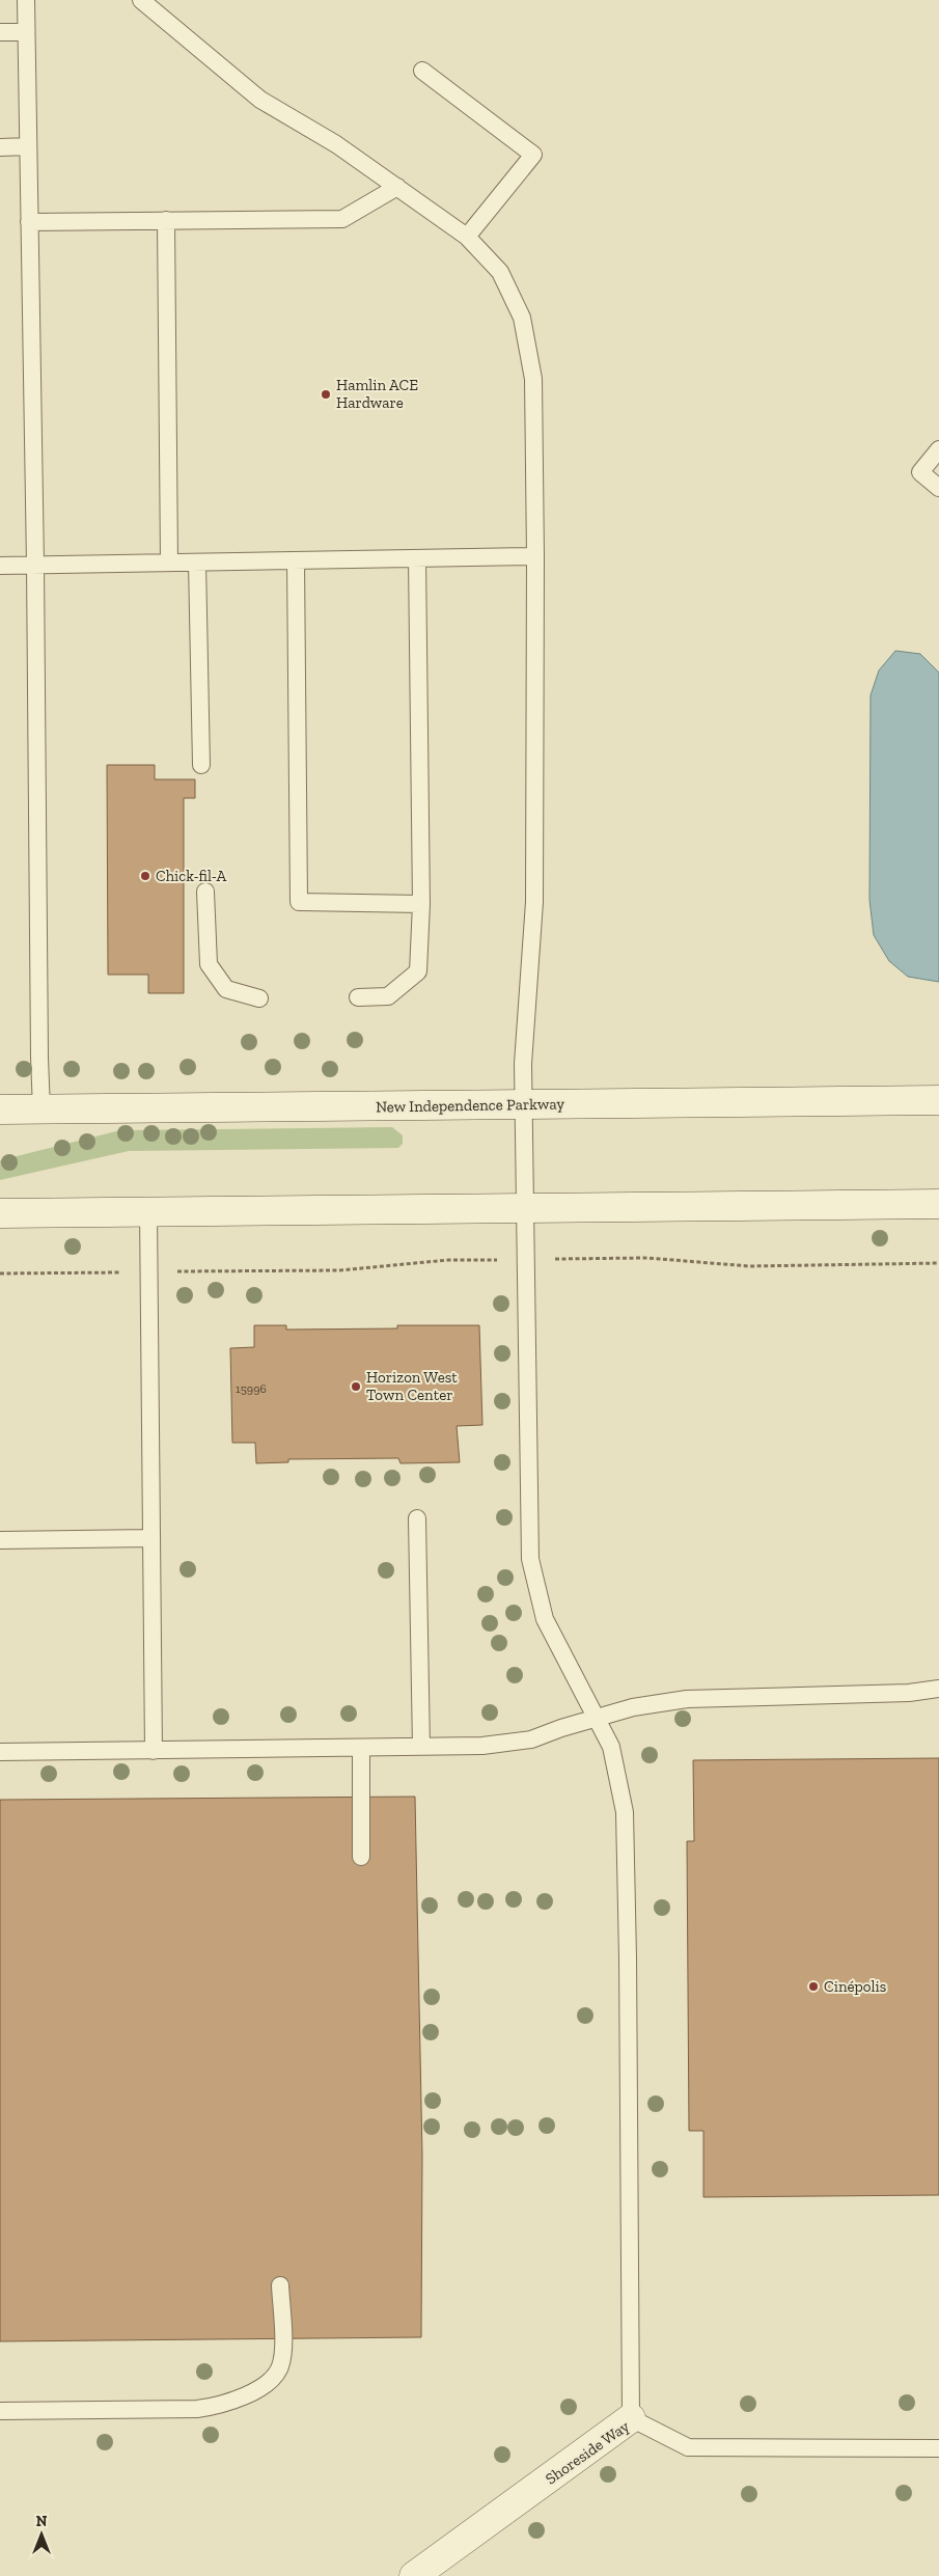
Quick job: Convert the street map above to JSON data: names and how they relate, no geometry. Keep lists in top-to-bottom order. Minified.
{"streets":{"street":["New Independence Parkway","Shoreside Way"]},"places":["Hamlin ACE Hardware","Chick-fil-A","Horizon West Town Center","Cinépolis"],"house_numbers":["15996"],"north":"top"}
